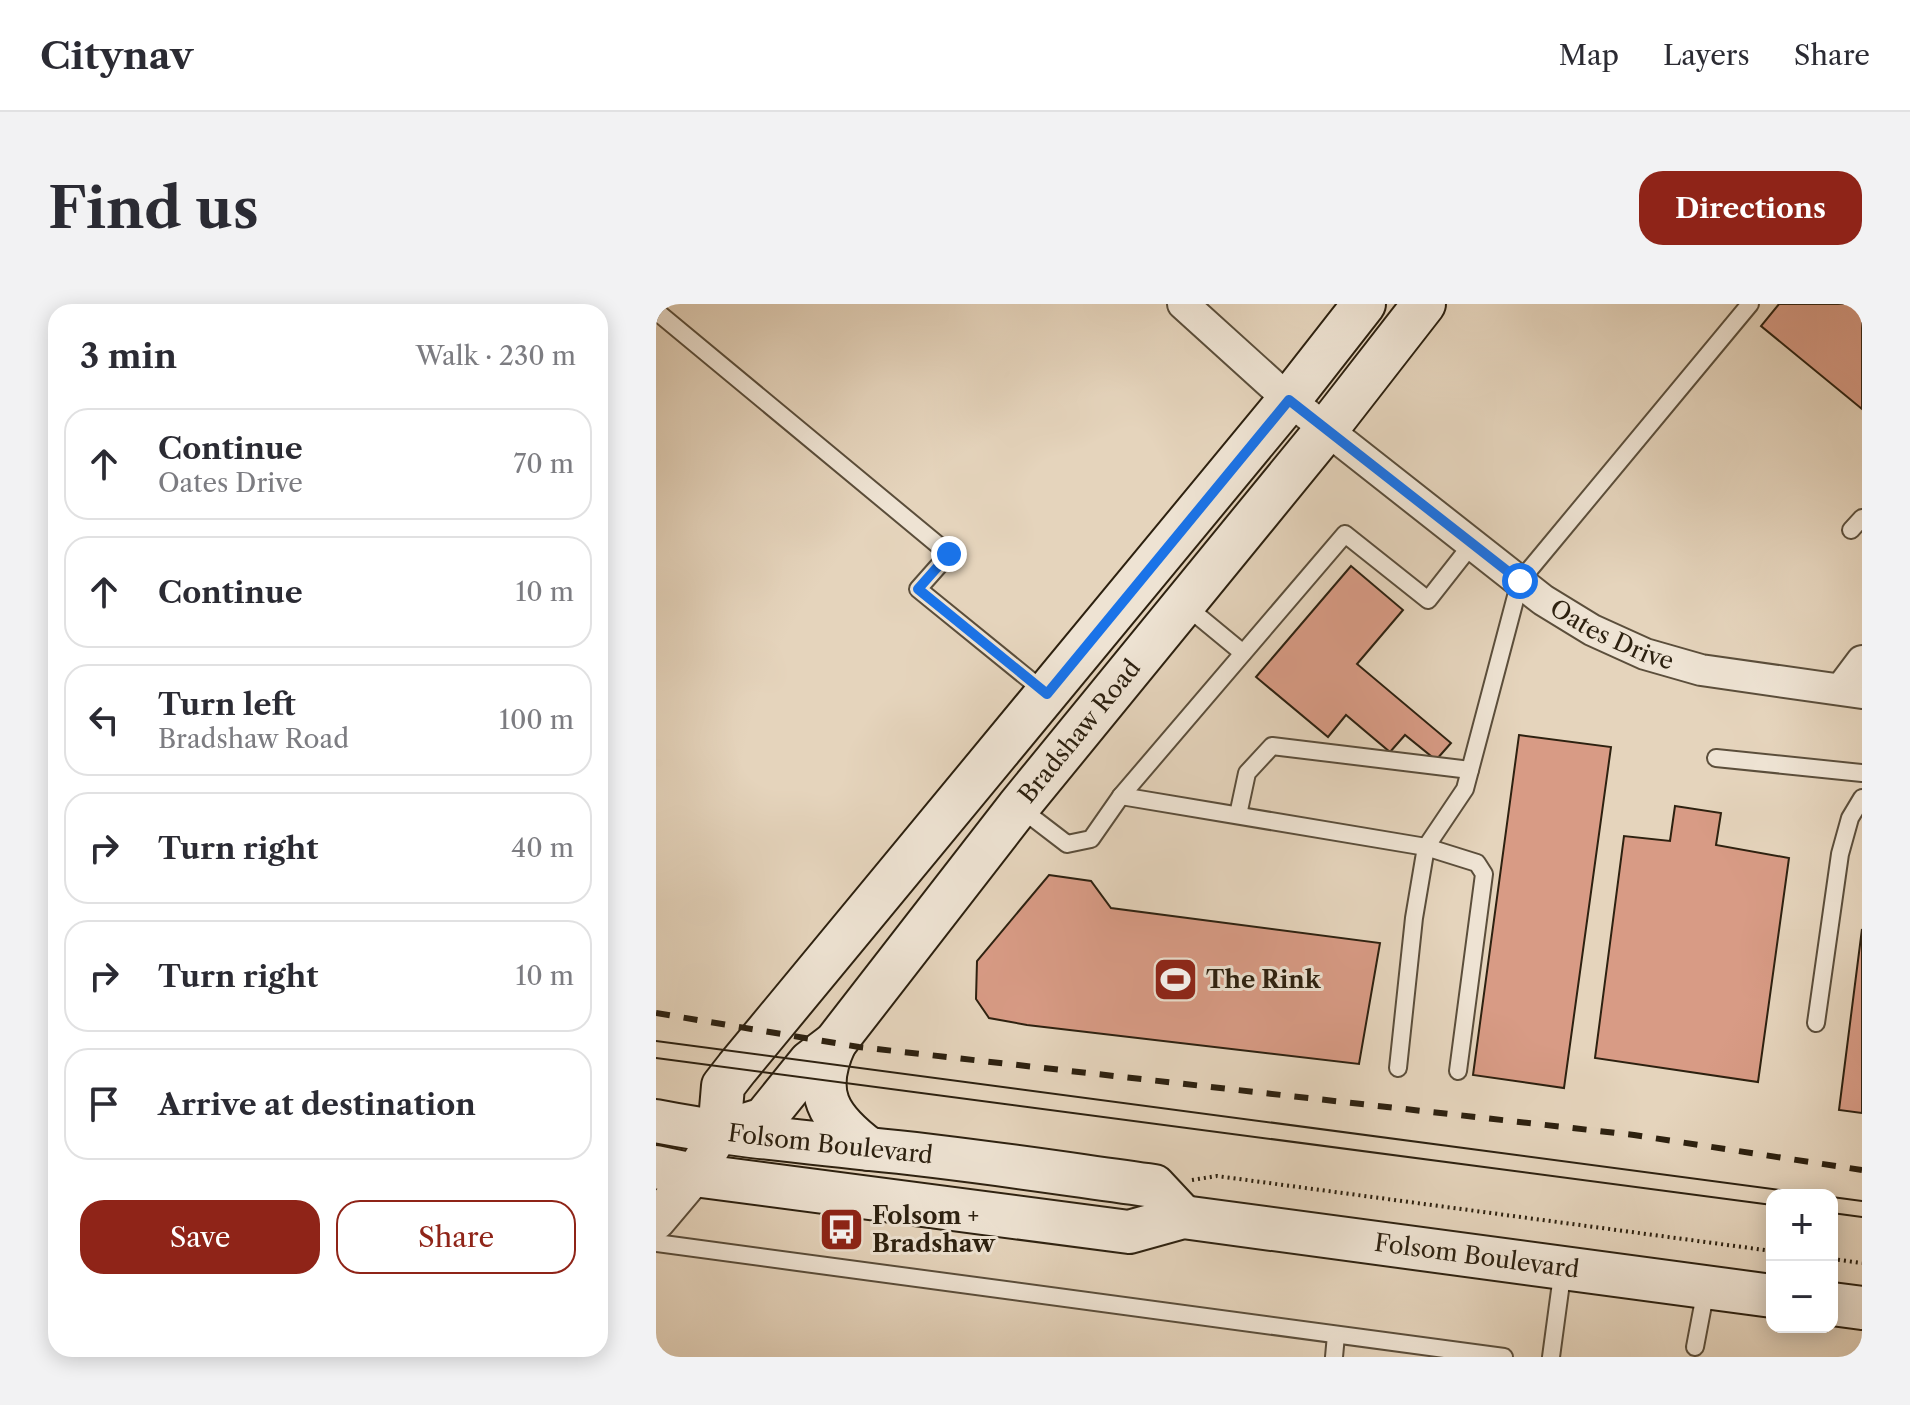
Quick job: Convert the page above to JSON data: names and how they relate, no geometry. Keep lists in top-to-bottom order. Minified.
{"streets":{"main road":["Bradshaw Road","Folsom Boulevard"],"street":["Oates Drive"]},"crossings":[["Oates Drive","Bradshaw Road"],["Bradshaw Road","Folsom Boulevard"]],"places":{"sports":["The Rink"],"bus stop":["Folsom + Bradshaw"]},"page":{"header":"Citynav","nav":["Map","Layers","Share"],"buttons":["Directions",["Save","Share"]],"title":"Find us","heading":["3 min","Walk · 230 m"],"list":[["Continue","Oates Drive","70 m"],["Continue","10 m"],["Turn left","Bradshaw Road","100 m"],["Turn right","40 m"],["Turn right","10 m"],"Arrive at destination"],"map_buttons":["+","−"]}}
